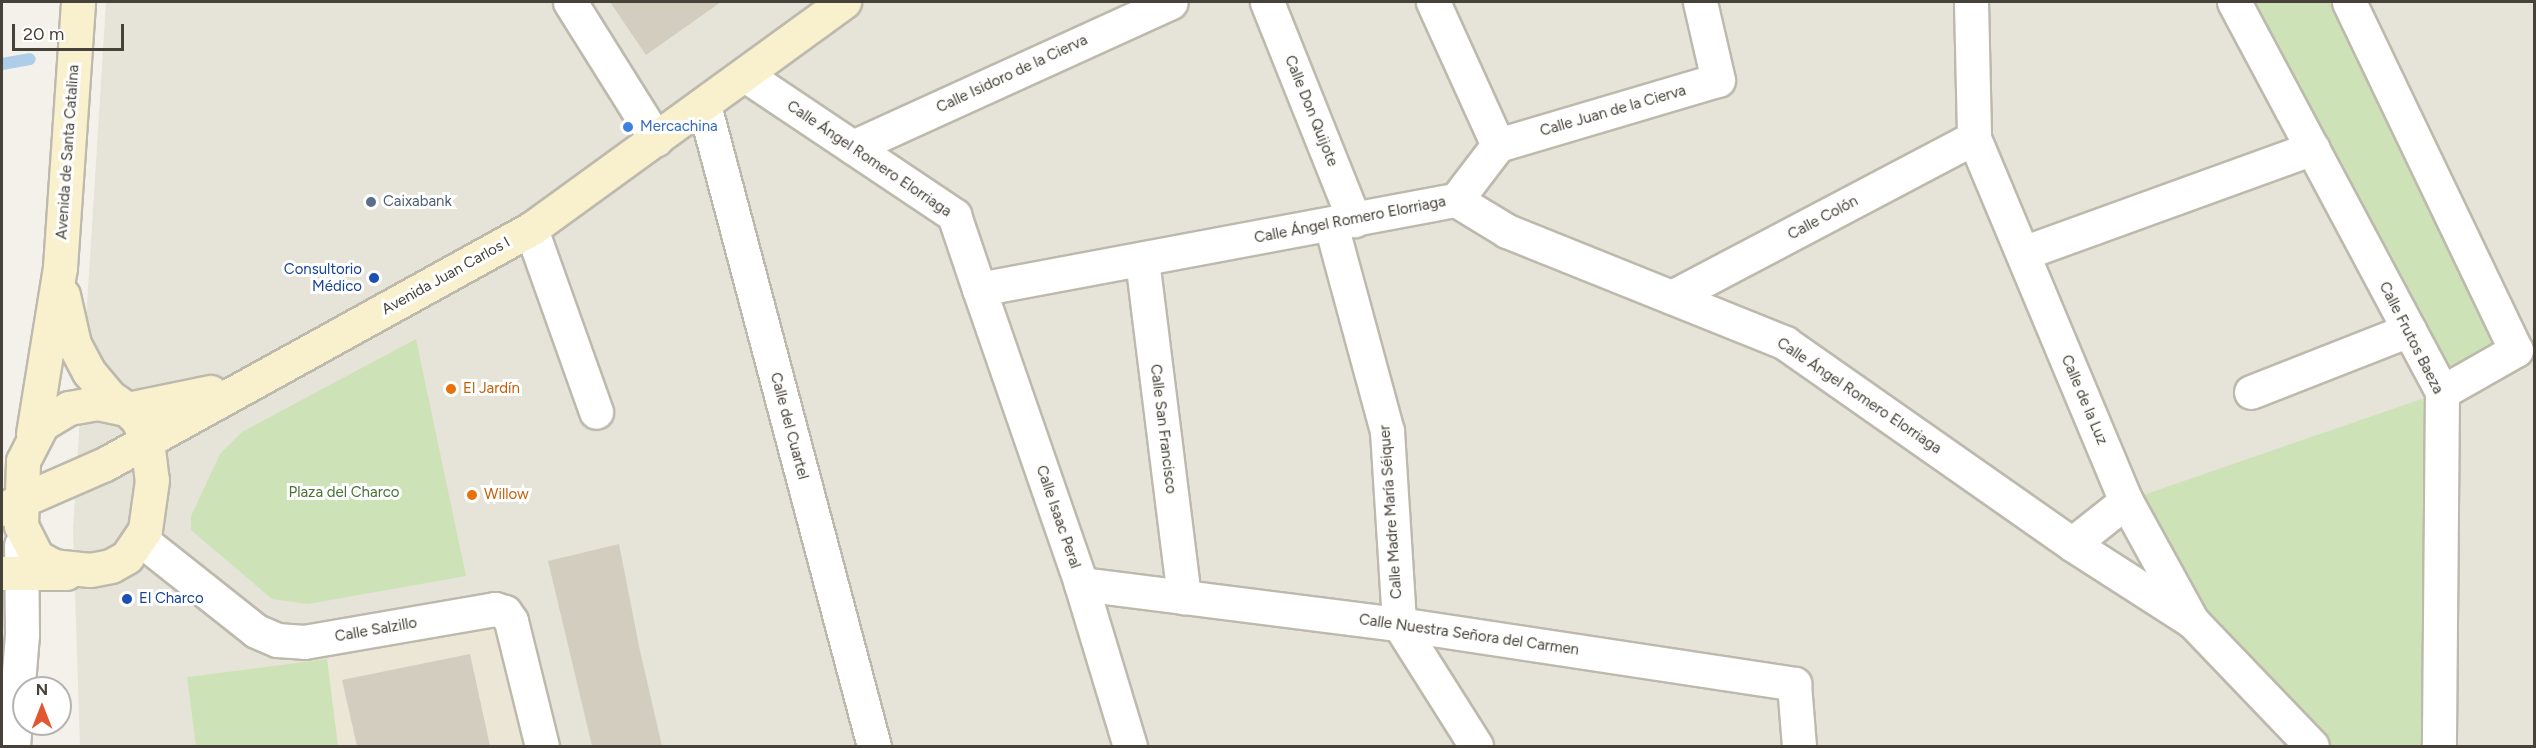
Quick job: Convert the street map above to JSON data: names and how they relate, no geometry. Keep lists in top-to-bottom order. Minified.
{"streets":{"main road":["Avenida de Santa Catalina","Avenida Juan Carlos I"],"street":["Calle Isidoro de la Cierva","Calle Don Quijote","Calle Juan de la Cierva","Calle Ángel Romero Elorriaga","Calle Colón","Calle Frutos Baeza","Calle de la Luz","Calle del Cuartel","Calle San Francisco","Calle Madre María Séiquer","Calle Isaac Peral","Calle Salzillo","Calle Nuestra Señora del Carmen"]},"crossings":[["Calle Isidoro de la Cierva","Calle Ángel Romero Elorriaga"],["Calle Don Quijote","Calle Ángel Romero Elorriaga"],["Calle Don Quijote","Calle Madre María Séiquer"],["Calle Ángel Romero Elorriaga","Calle Colón"],["Calle Ángel Romero Elorriaga","Avenida Juan Carlos I"],["Calle Ángel Romero Elorriaga","Calle de la Luz"],["Calle Ángel Romero Elorriaga","Calle San Francisco"],["Calle Ángel Romero Elorriaga","Calle Madre María Séiquer"],["Calle Ángel Romero Elorriaga","Calle Isaac Peral"],["Calle Colón","Calle de la Luz"],["Avenida Juan Carlos I","Calle del Cuartel"],["Calle San Francisco","Calle Nuestra Señora del Carmen"],["Calle Madre María Séiquer","Calle Nuestra Señora del Carmen"],["Calle Isaac Peral","Calle Nuestra Señora del Carmen"]],"parks":["Plaza del Charco"],"places":["Mercachina","Caixabank","Consultorio Médico","El Jardín","Willow","El Charco"],"scale_bar":"20 m","north":"top"}
